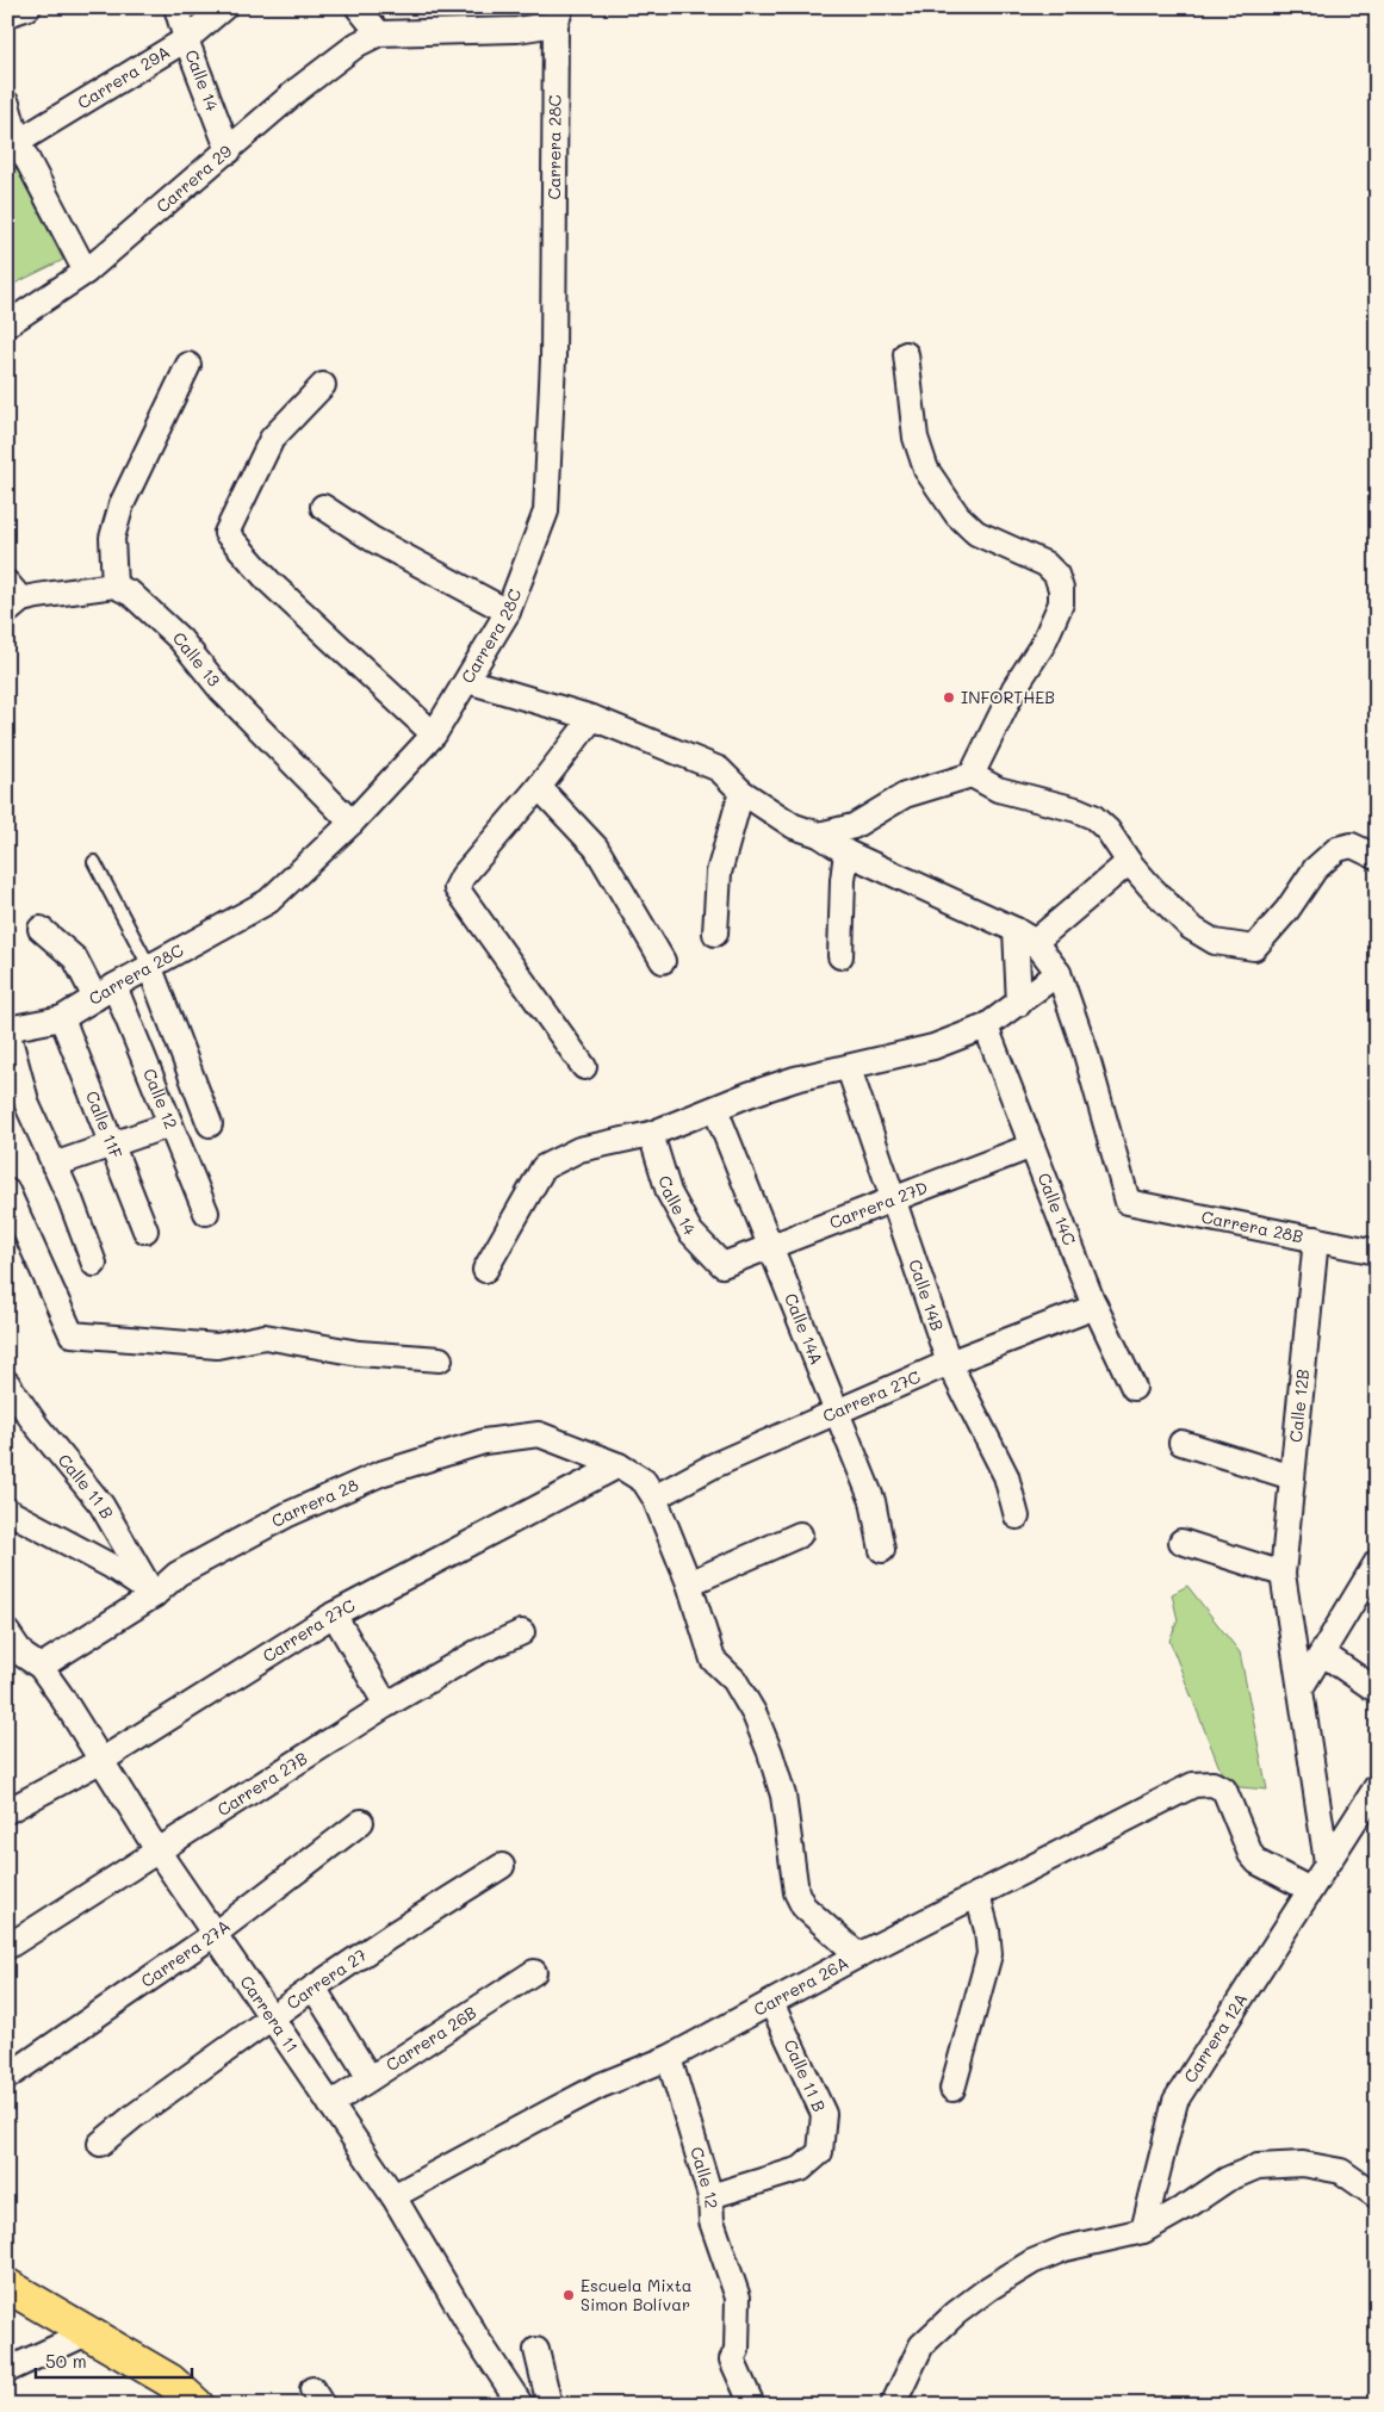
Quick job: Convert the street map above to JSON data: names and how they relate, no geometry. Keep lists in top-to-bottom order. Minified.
{"streets":{"street":["Carrera 29A","Calle 14","Carrera 28C","Carrera 29","Calle 13","Calle 12","Calle 11F","Carrera 27D","Calle 14C","Carrera 28B","Calle 14B","Calle 14A","Carrera 27C","Calle 12B","Calle 11 B","Carrera 28","Carrera 27B","Carrera 27A","Carrera 27","Carrera 26A","Carrera 11","Carrera 26B","Carrera 12A"]},"crossings":[["Carrera 29A","Calle 14"],["Calle 14","Carrera 29"],["Calle 14","Carrera 27D"],["Carrera 28C","Calle 13"],["Carrera 28C","Calle 12"],["Carrera 28C","Calle 11F"],["Calle 12","Calle 11 B"],["Calle 12","Carrera 26A"],["Carrera 27D","Calle 14C"],["Carrera 27D","Calle 14B"],["Carrera 27D","Calle 14A"],["Calle 14C","Carrera 27C"],["Carrera 28B","Calle 12B"],["Calle 14B","Carrera 27C"],["Calle 14A","Carrera 27C"],["Carrera 27C","Carrera 28"],["Carrera 27C","Carrera 11"],["Calle 12B","Carrera 12A"],["Calle 11 B","Carrera 28"],["Calle 11 B","Carrera 26A"],["Carrera 28","Carrera 26A"],["Carrera 28","Carrera 11"],["Carrera 27B","Carrera 11"],["Carrera 27A","Carrera 11"],["Carrera 27","Carrera 11"],["Carrera 26A","Carrera 11"],["Carrera 26A","Carrera 12A"],["Carrera 11","Carrera 26B"]],"places":["INFORTHEB","Escuela Mixta Simon Bolívar"],"scale_bar":"50 m"}
